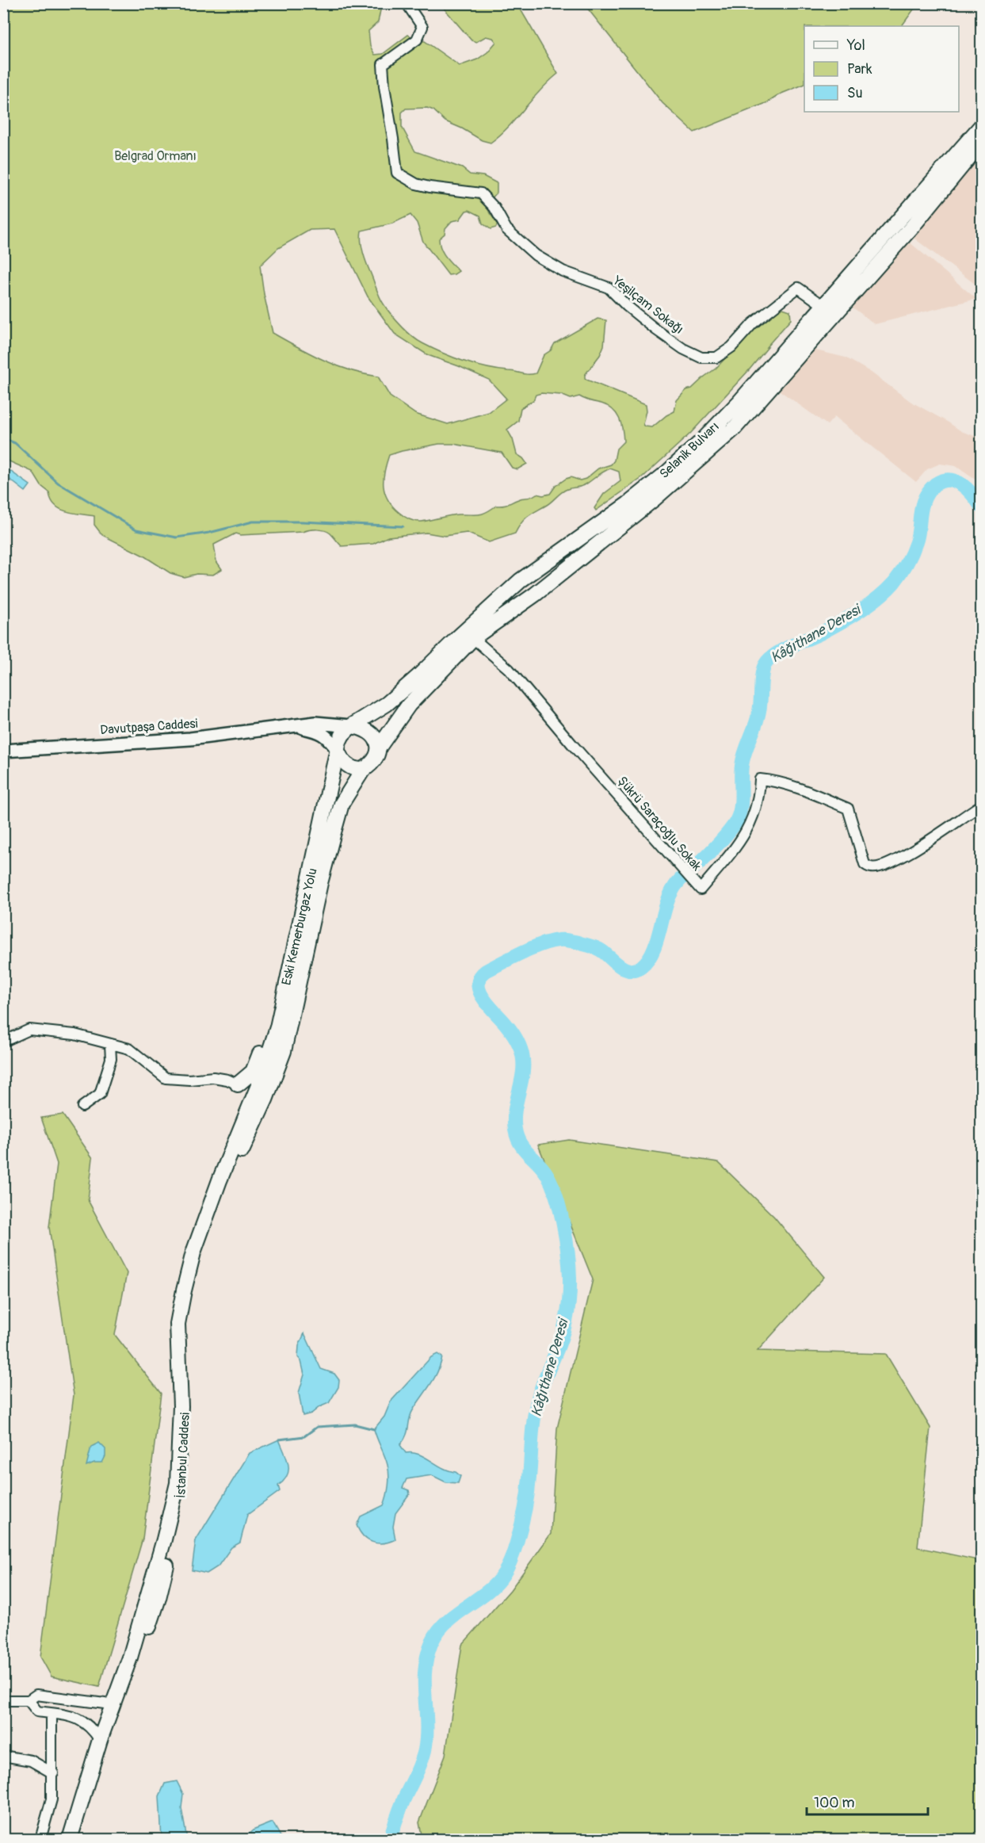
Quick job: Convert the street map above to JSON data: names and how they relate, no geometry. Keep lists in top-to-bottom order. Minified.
{"streets":{"main road":["Selanik Bulvarı","Eski Kemerburgaz Yolu","İstanbul Caddesi"],"street":["Yeşilçam Sokağı","Davutpaşa Caddesi","Şükrü Saraçoğlu Sokak"]},"crossings":[["Yeşilçam Sokağı","Selanik Bulvarı"],["Selanik Bulvarı","Davutpaşa Caddesi"],["Selanik Bulvarı","Şükrü Saraçoğlu Sokak"],["Selanik Bulvarı","Eski Kemerburgaz Yolu"],["Davutpaşa Caddesi","Eski Kemerburgaz Yolu"],["Eski Kemerburgaz Yolu","İstanbul Caddesi"]],"water":["Kâğıthane Deresi"],"parks":["Belgrad Ormanı"],"legend":["Yol","Park","Su"],"scale_bar":"100 m"}
